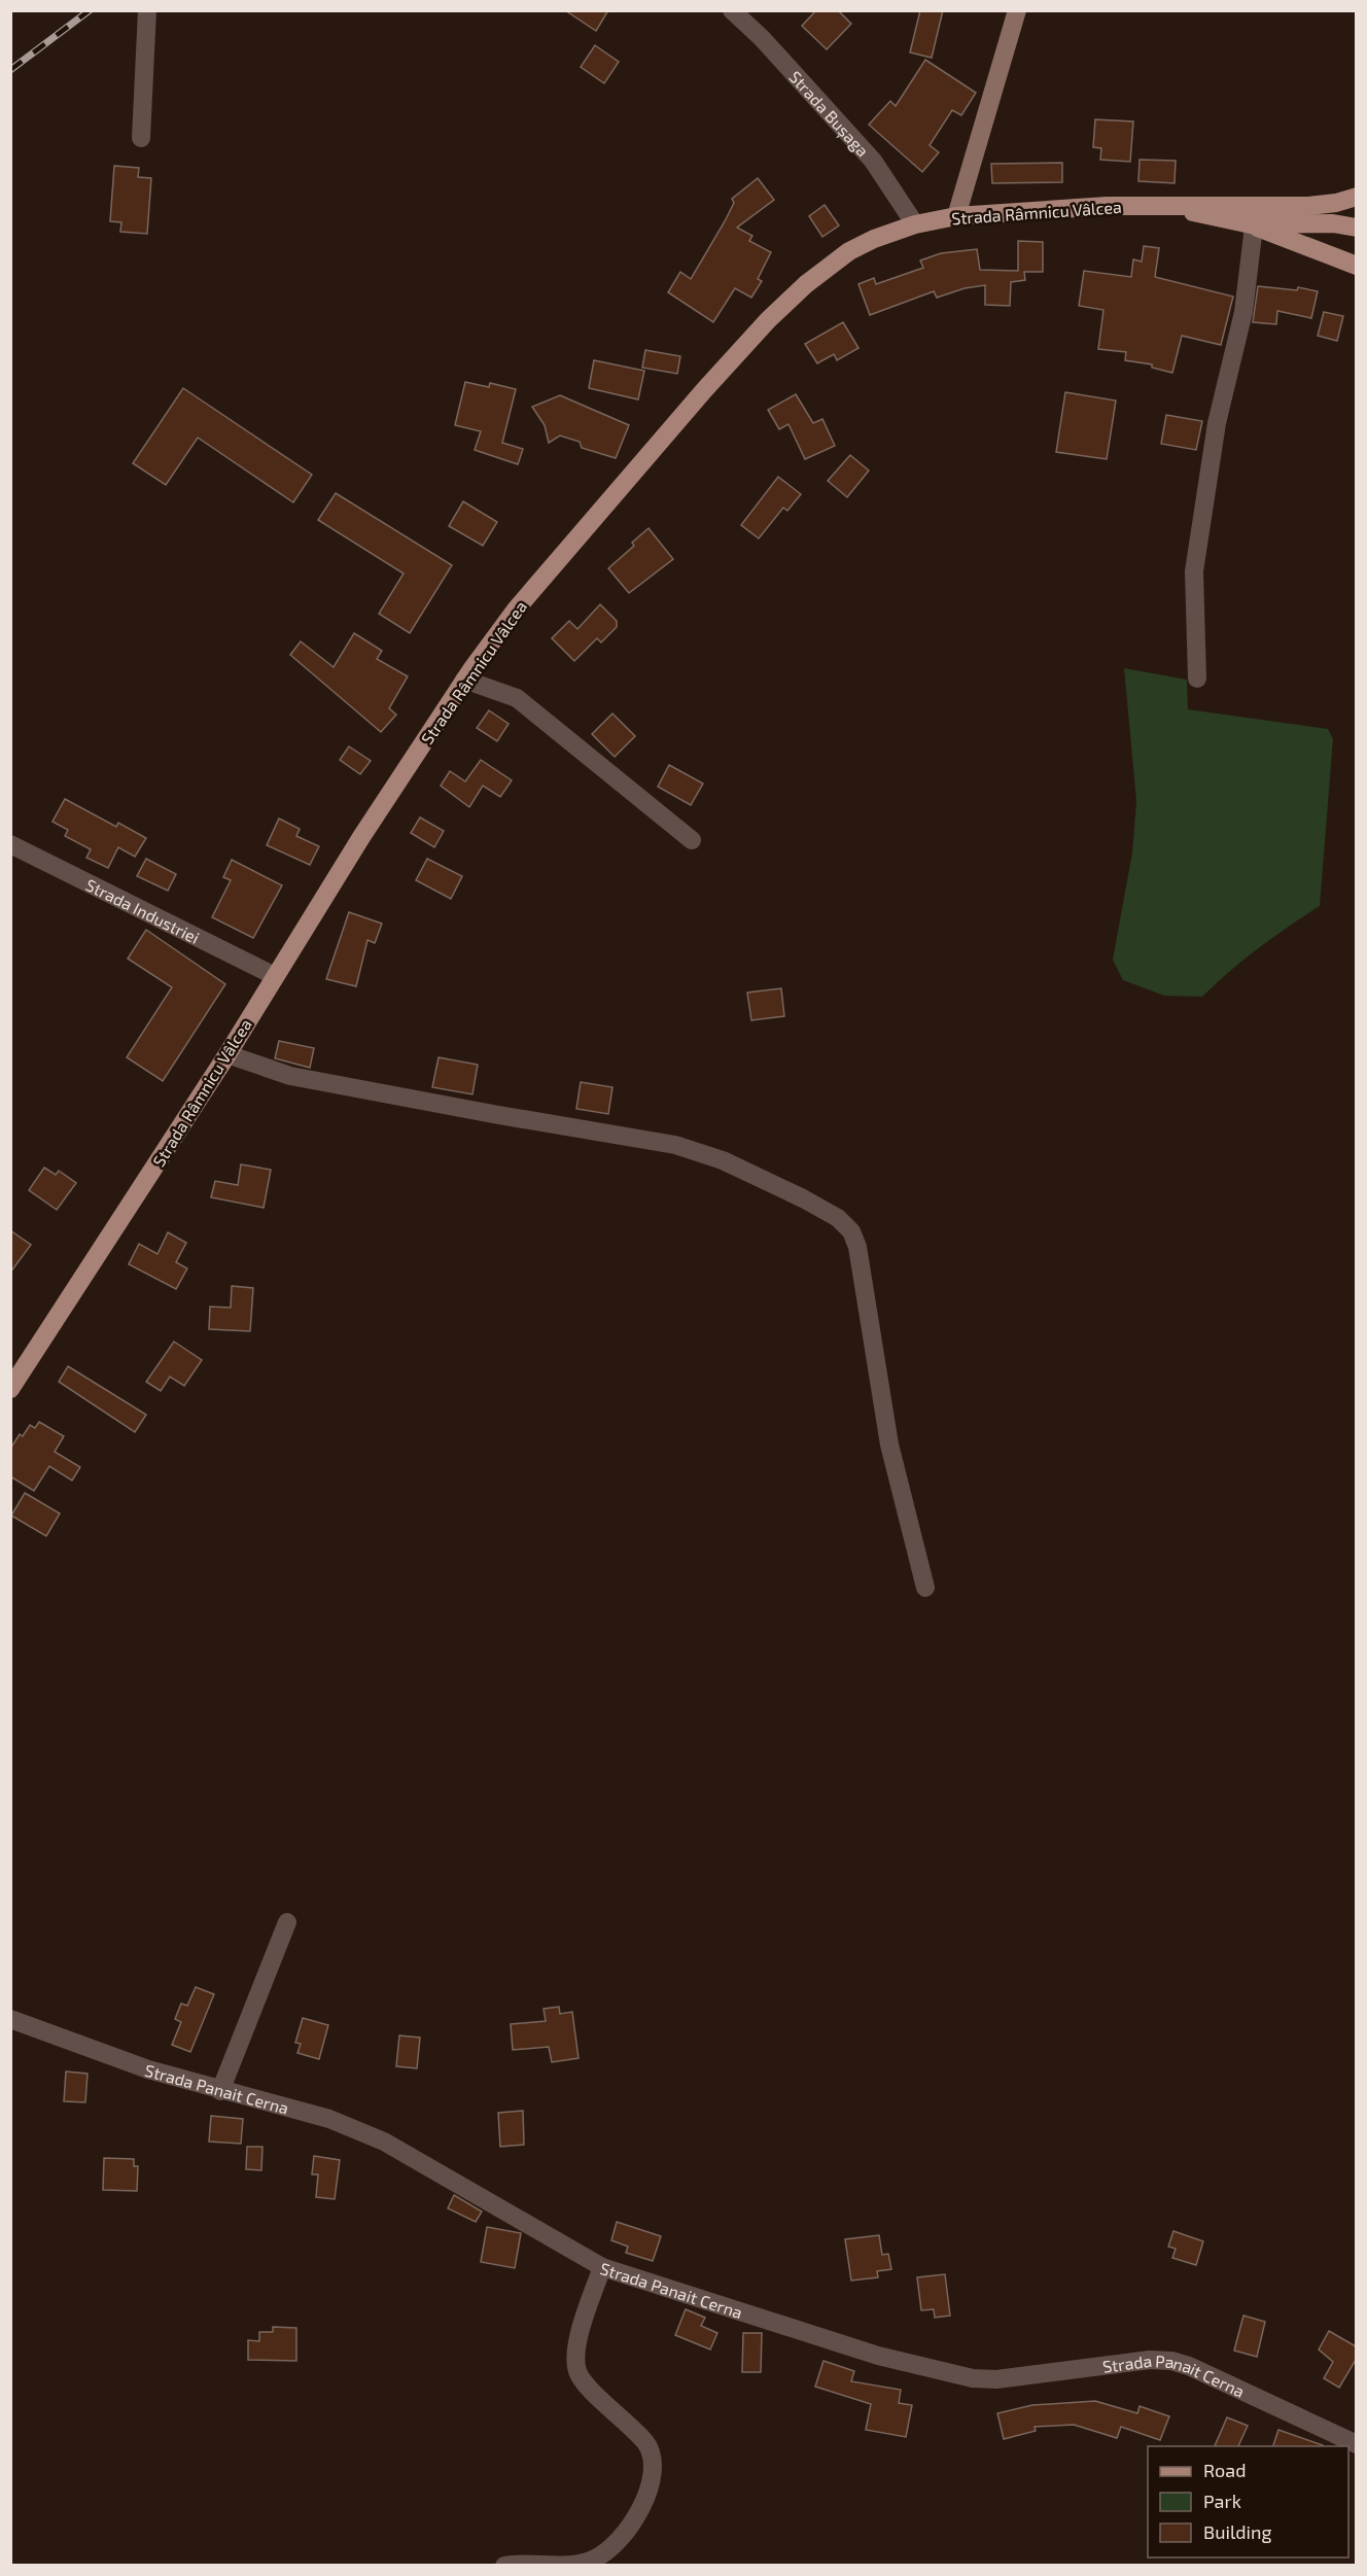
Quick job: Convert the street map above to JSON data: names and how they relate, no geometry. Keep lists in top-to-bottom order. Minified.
{"streets":{"main road":["Strada Râmnicu Vâlcea"],"street":["Strada Bușaga","Strada Industriei","Strada Panait Cerna"]},"crossings":[["Strada Bușaga","Strada Râmnicu Vâlcea"],["Strada Râmnicu Vâlcea","Strada Industriei"]],"legend":["Road","Park","Building"]}
